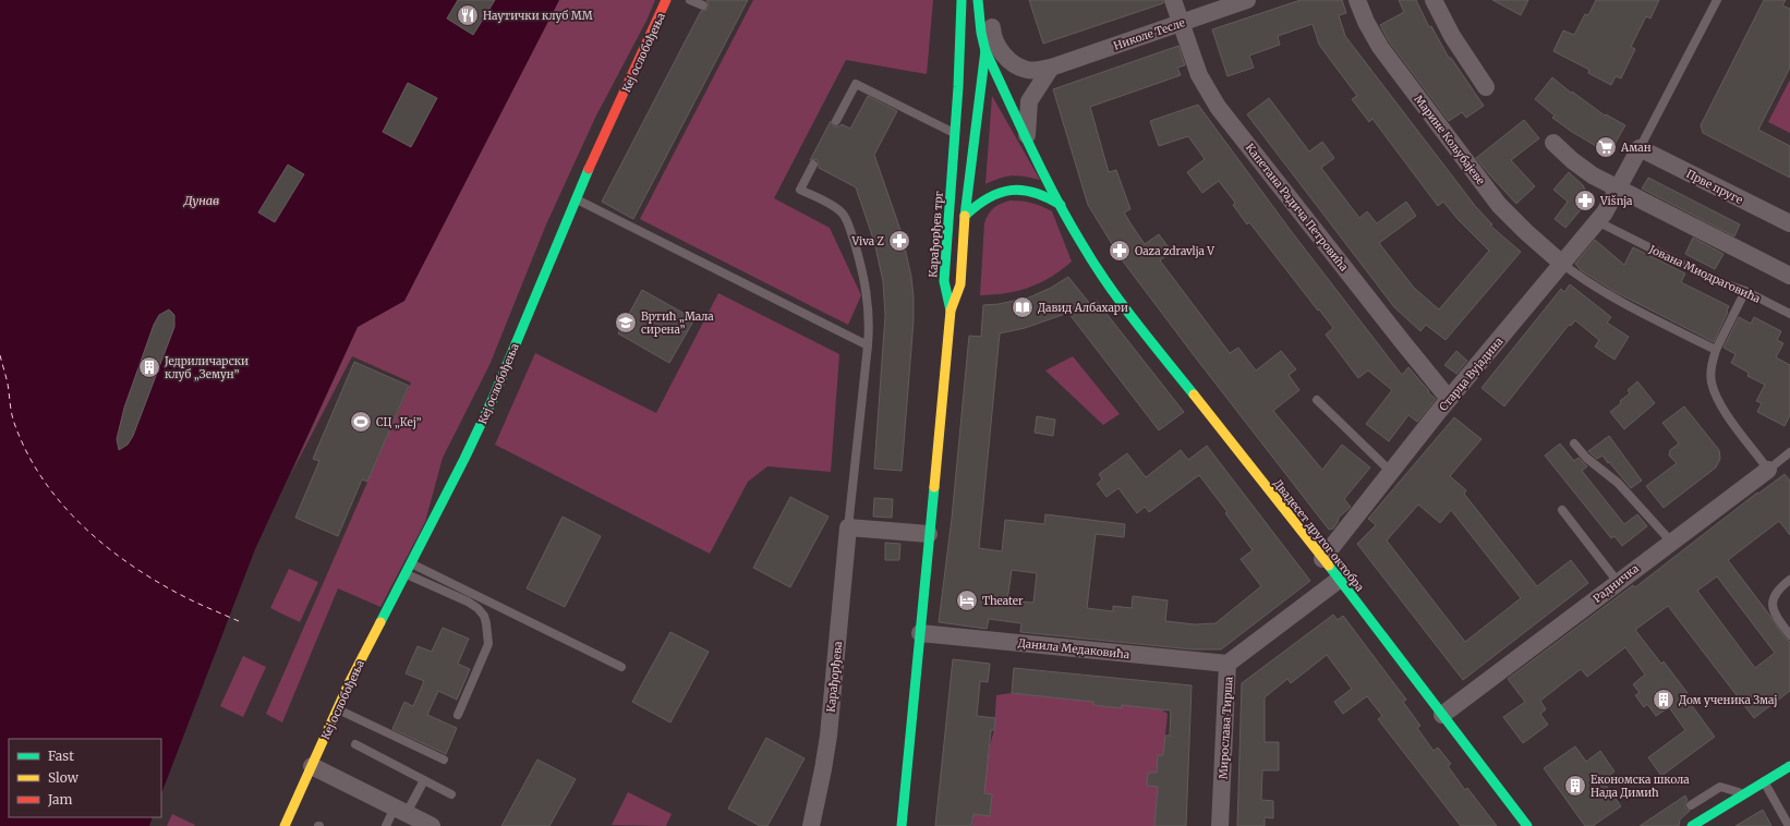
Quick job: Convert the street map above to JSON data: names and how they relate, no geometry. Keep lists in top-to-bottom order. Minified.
{"streets":{"main road":["Кеј ослобођења","Карађорђев трг","Двадесет другог октобра"],"street":["Николе Тесле","Марине Кољубајеве","Прве пруге","Капетана Радича Петровића","Старца Вујадина","Радничка","Данила Медаковића","Карађорђева","Мирослава Тирша"],"lane":["Јована Миодраговића"]},"crossings":[["Николе Тесле","Капетана Радича Петровића"],["Марине Кољубајеве","Старца Вујадина"],["Капетана Радича Петровића","Старца Вујадина"],["Јована Миодраговића","Старца Вујадина"],["Старца Вујадина","Двадесет другог октобра"],["Двадесет другог октобра","Радничка"],["Двадесет другог октобра","Мирослава Тирша"],["Данила Медаковића","Мирослава Тирша"]],"water":["Дунав"],"places":{"restaurant":["Наутички клуб ММ"],"supermarket":["Аман"],"pharmacy":["Višnja","Viva Z","Oaza zdravlja V"],"library":["Давид Албахари"],"school or university":["Вртић „Мала сирена”"],"building":["Једриличарски клуб „Земун”","Дом ученика Змај","Економска школа Нада Димић"],"sports":["СЦ „Кеј”"],"hotel":["Theater"]},"legend":["Fast","Slow","Jam"]}
